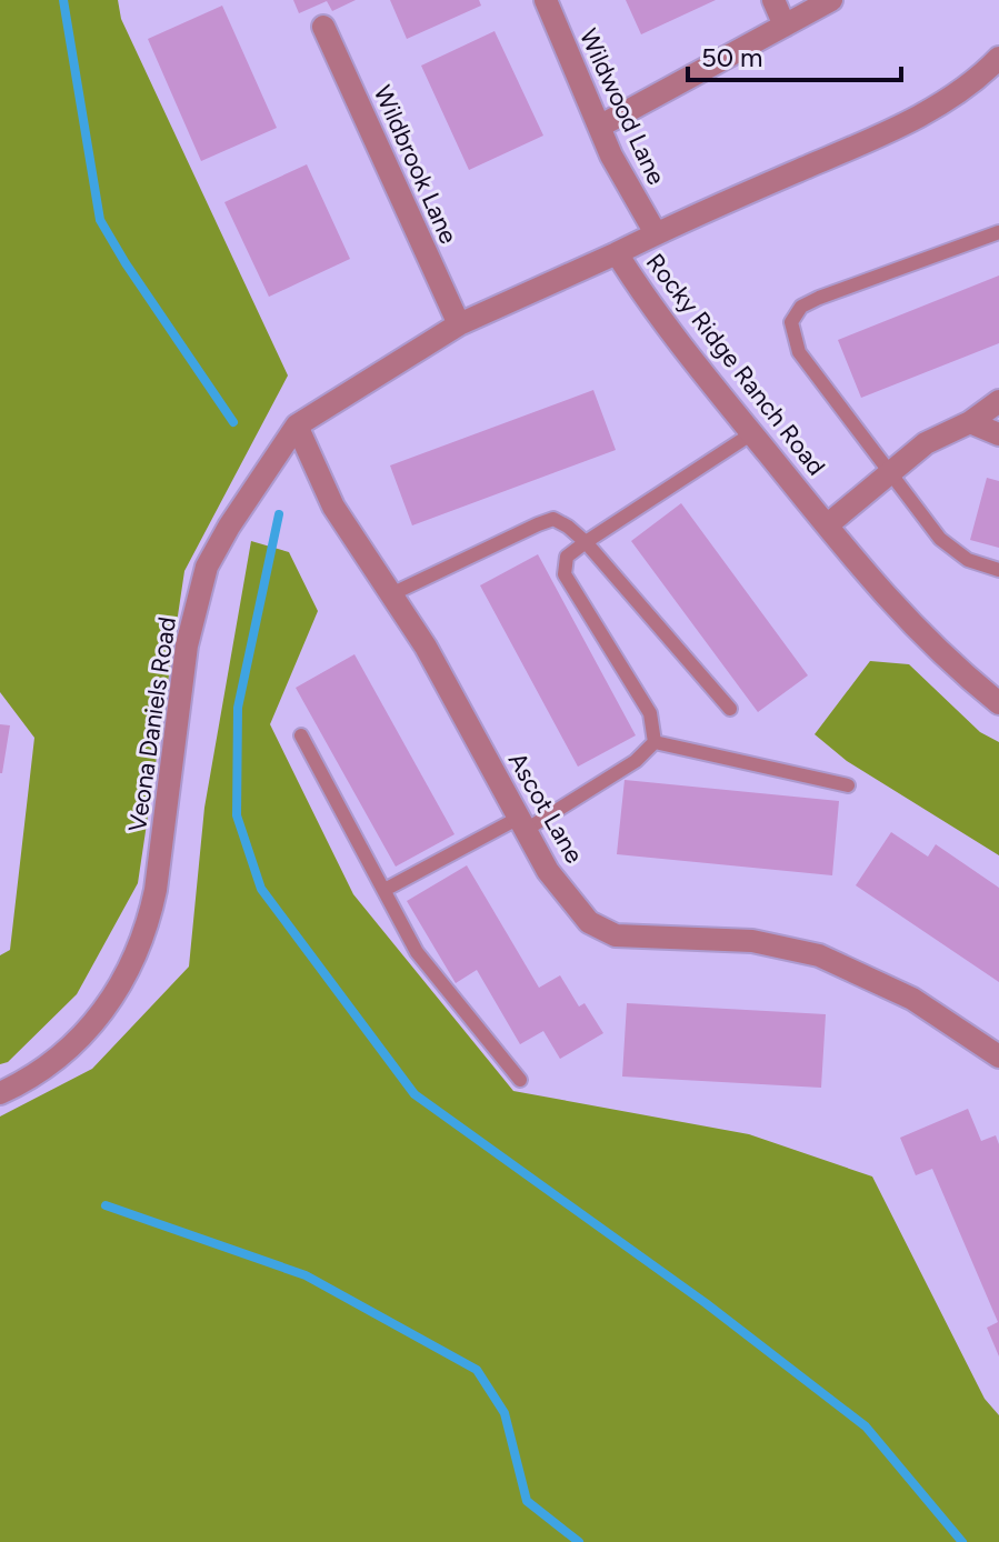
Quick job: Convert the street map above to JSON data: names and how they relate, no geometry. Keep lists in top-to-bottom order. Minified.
{"streets":{"street":["Wildwood Lane","Wildbrook Lane","Rocky Ridge Ranch Road","Veona Daniels Road","Ascot Lane"]},"crossings":[["Wildwood Lane","Rocky Ridge Ranch Road"],["Wildbrook Lane","Veona Daniels Road"],["Rocky Ridge Ranch Road","Veona Daniels Road"],["Veona Daniels Road","Ascot Lane"]],"scale_bar":"50 m"}
